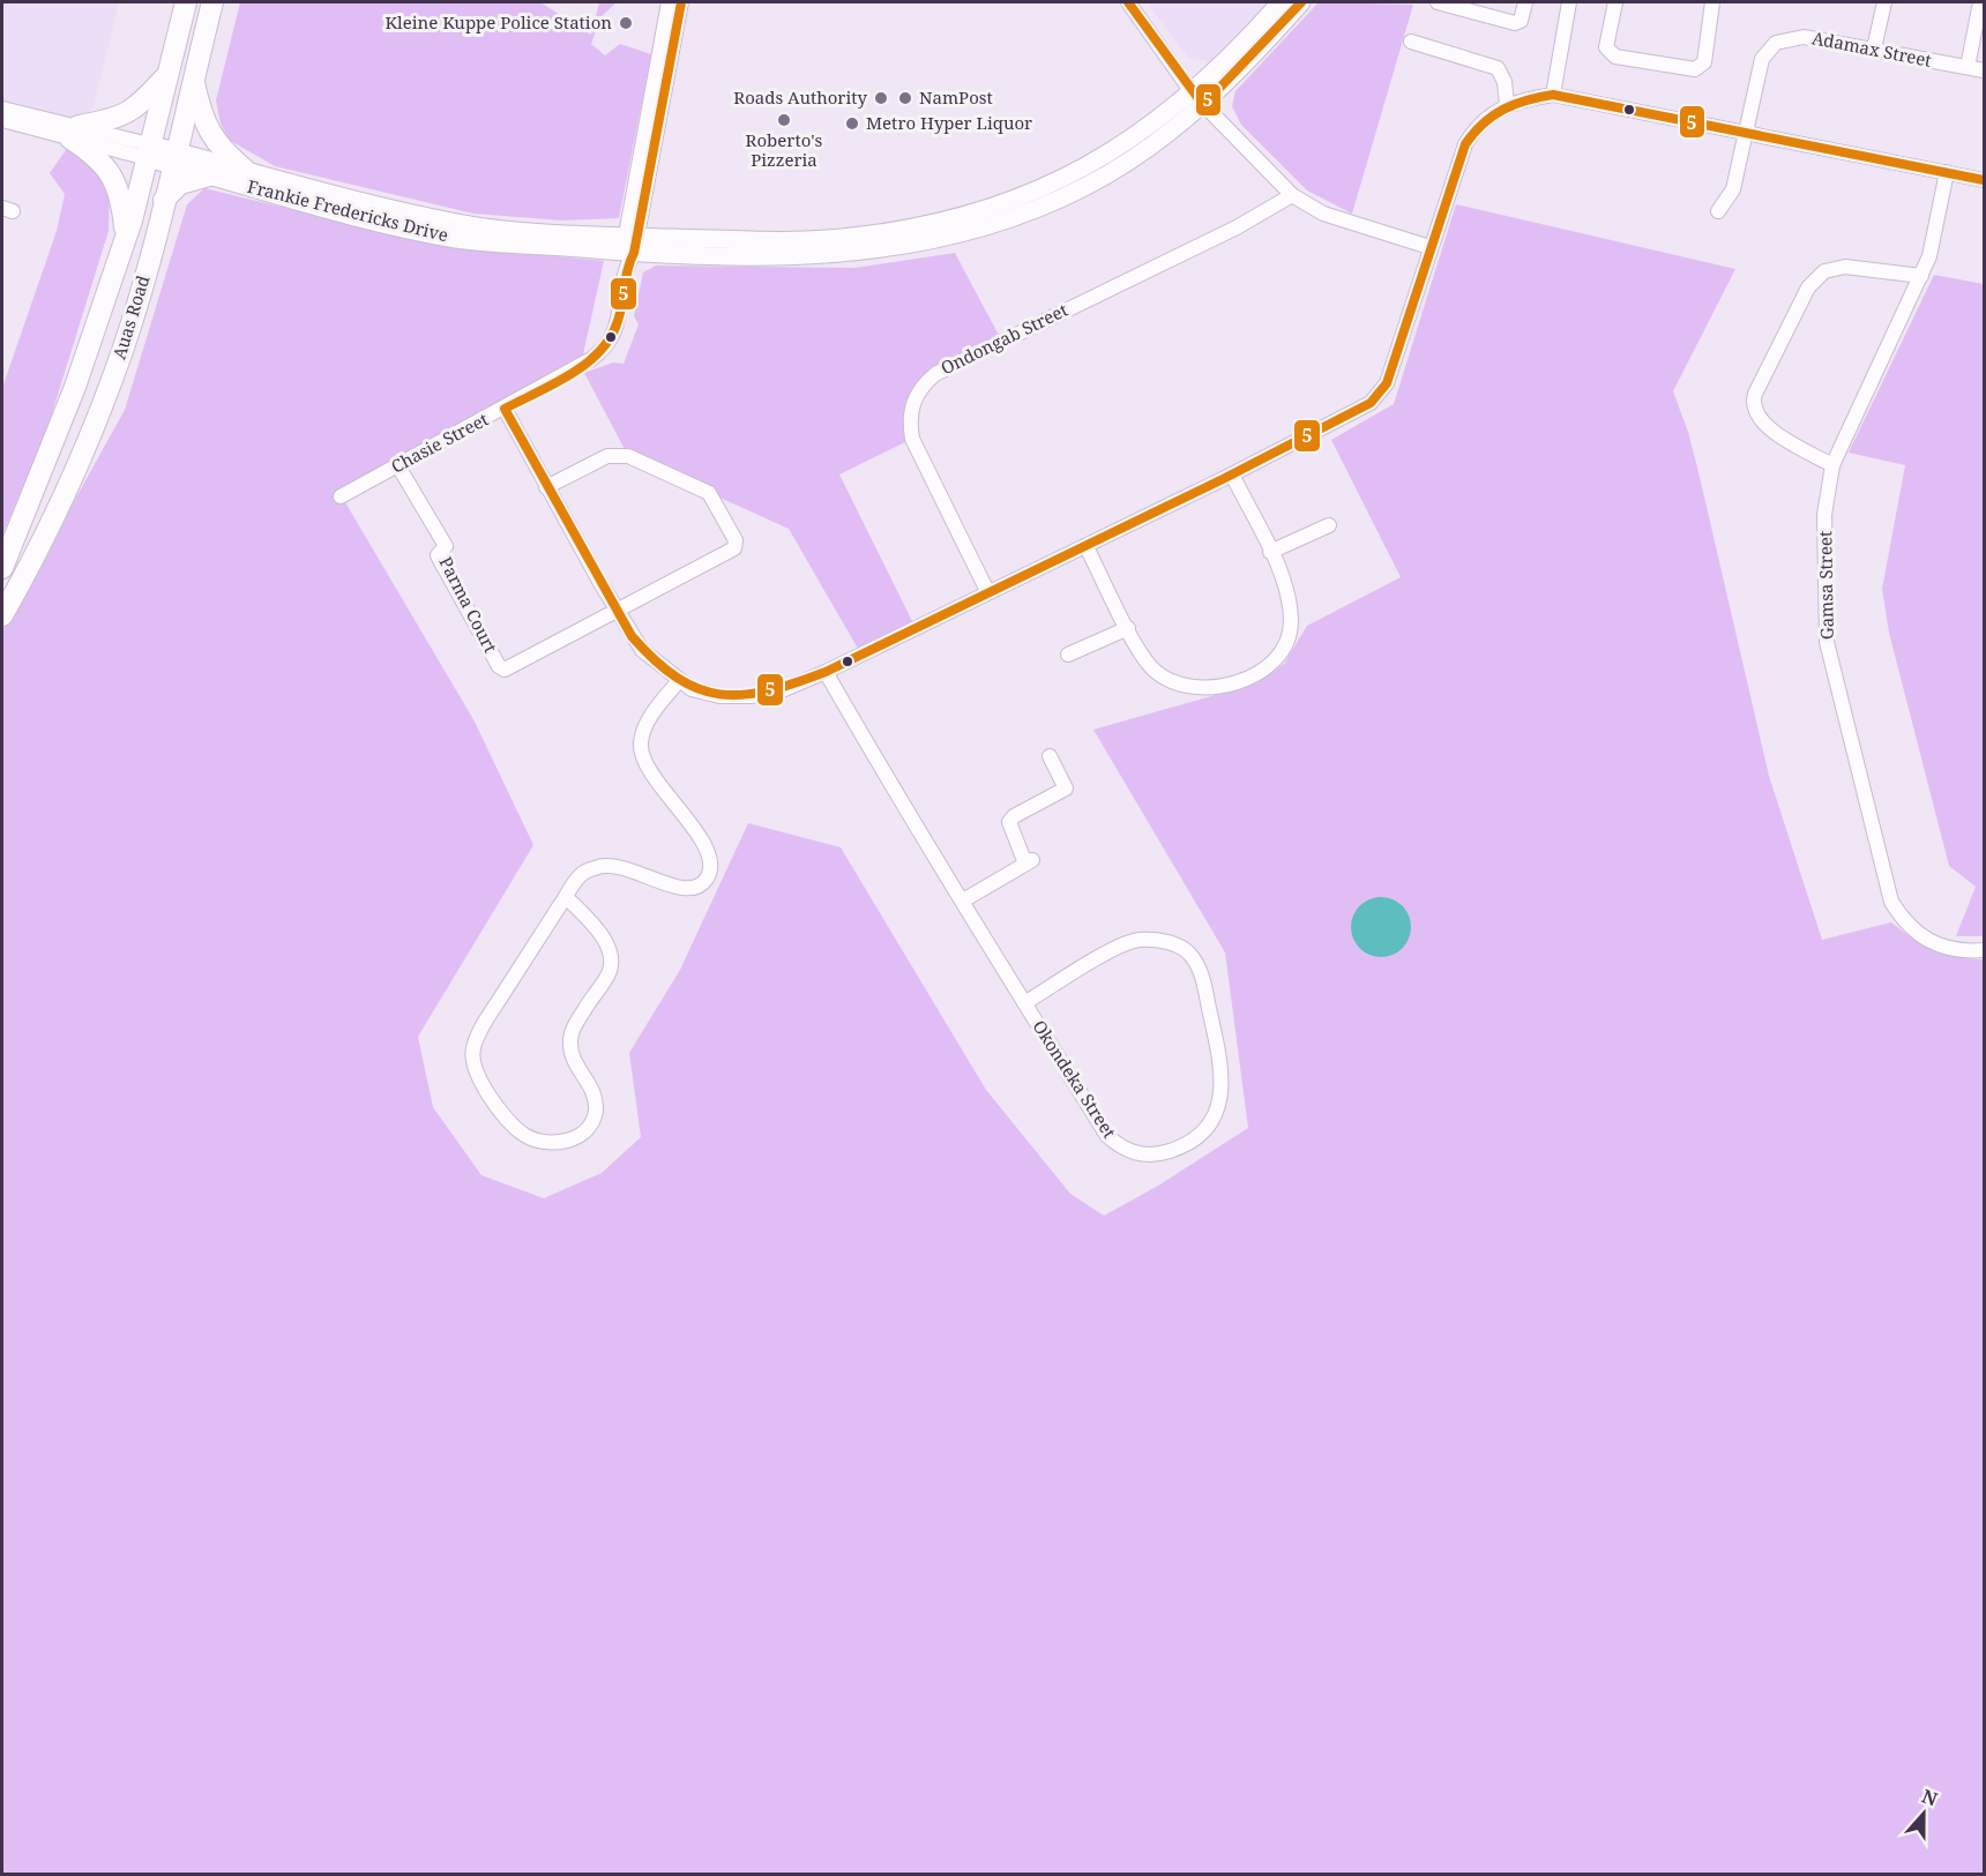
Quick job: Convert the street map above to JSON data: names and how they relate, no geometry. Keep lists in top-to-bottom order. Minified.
{"streets":{"highway":["Auas Road"],"main road":["Frankie Fredericks Drive"],"street":["Adamax Street","Ondongab Street","Chasie Street","Gamsa Street","Parma Court","Okondeka Street"]},"crossings":[["Frankie Fredericks Drive","Auas Road"],["Frankie Fredericks Drive","Chasie Street"],["Chasie Street","Parma Court"]],"places":["Kleine Kuppe Police Station","Roads Authority","NamPost","Roberto's Pizzeria","Metro Hyper Liquor"],"lines":["transit line 5"],"north":"top"}
